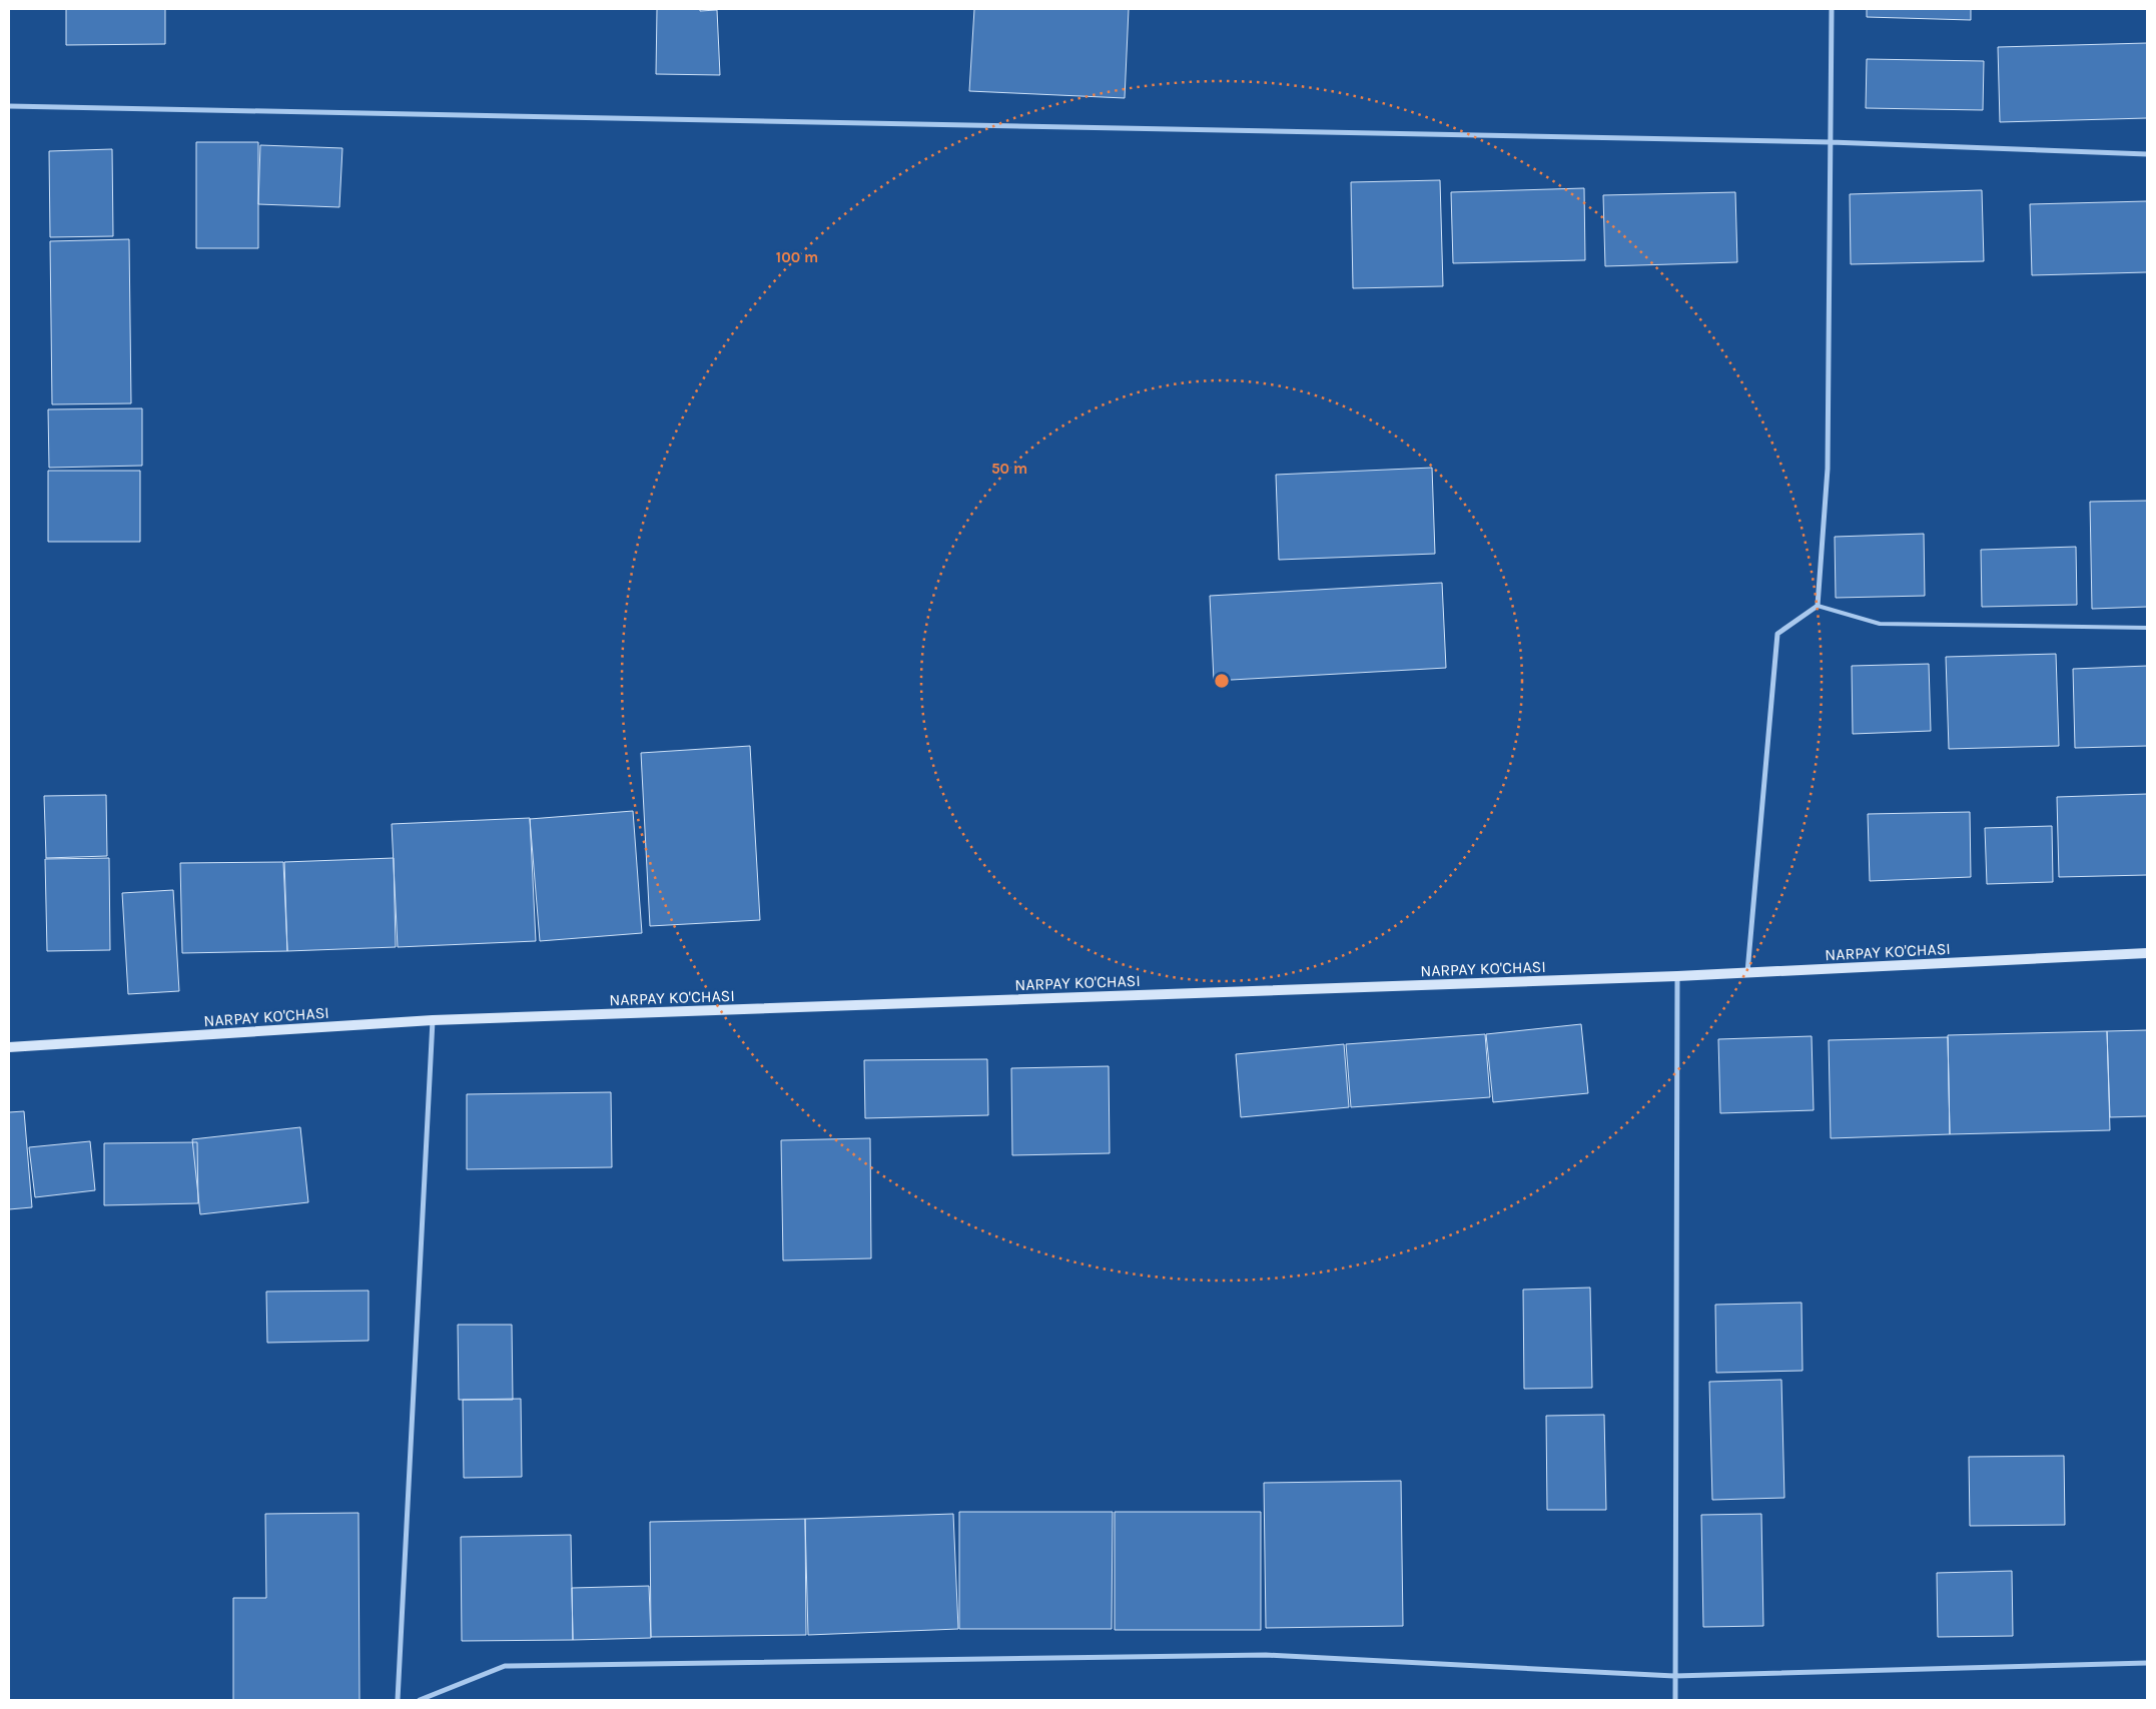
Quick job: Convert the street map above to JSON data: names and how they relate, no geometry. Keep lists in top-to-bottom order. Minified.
{"streets":{"main road":["NARPAY KO'CHASI"]},"rings":["100 m","50 m"]}
